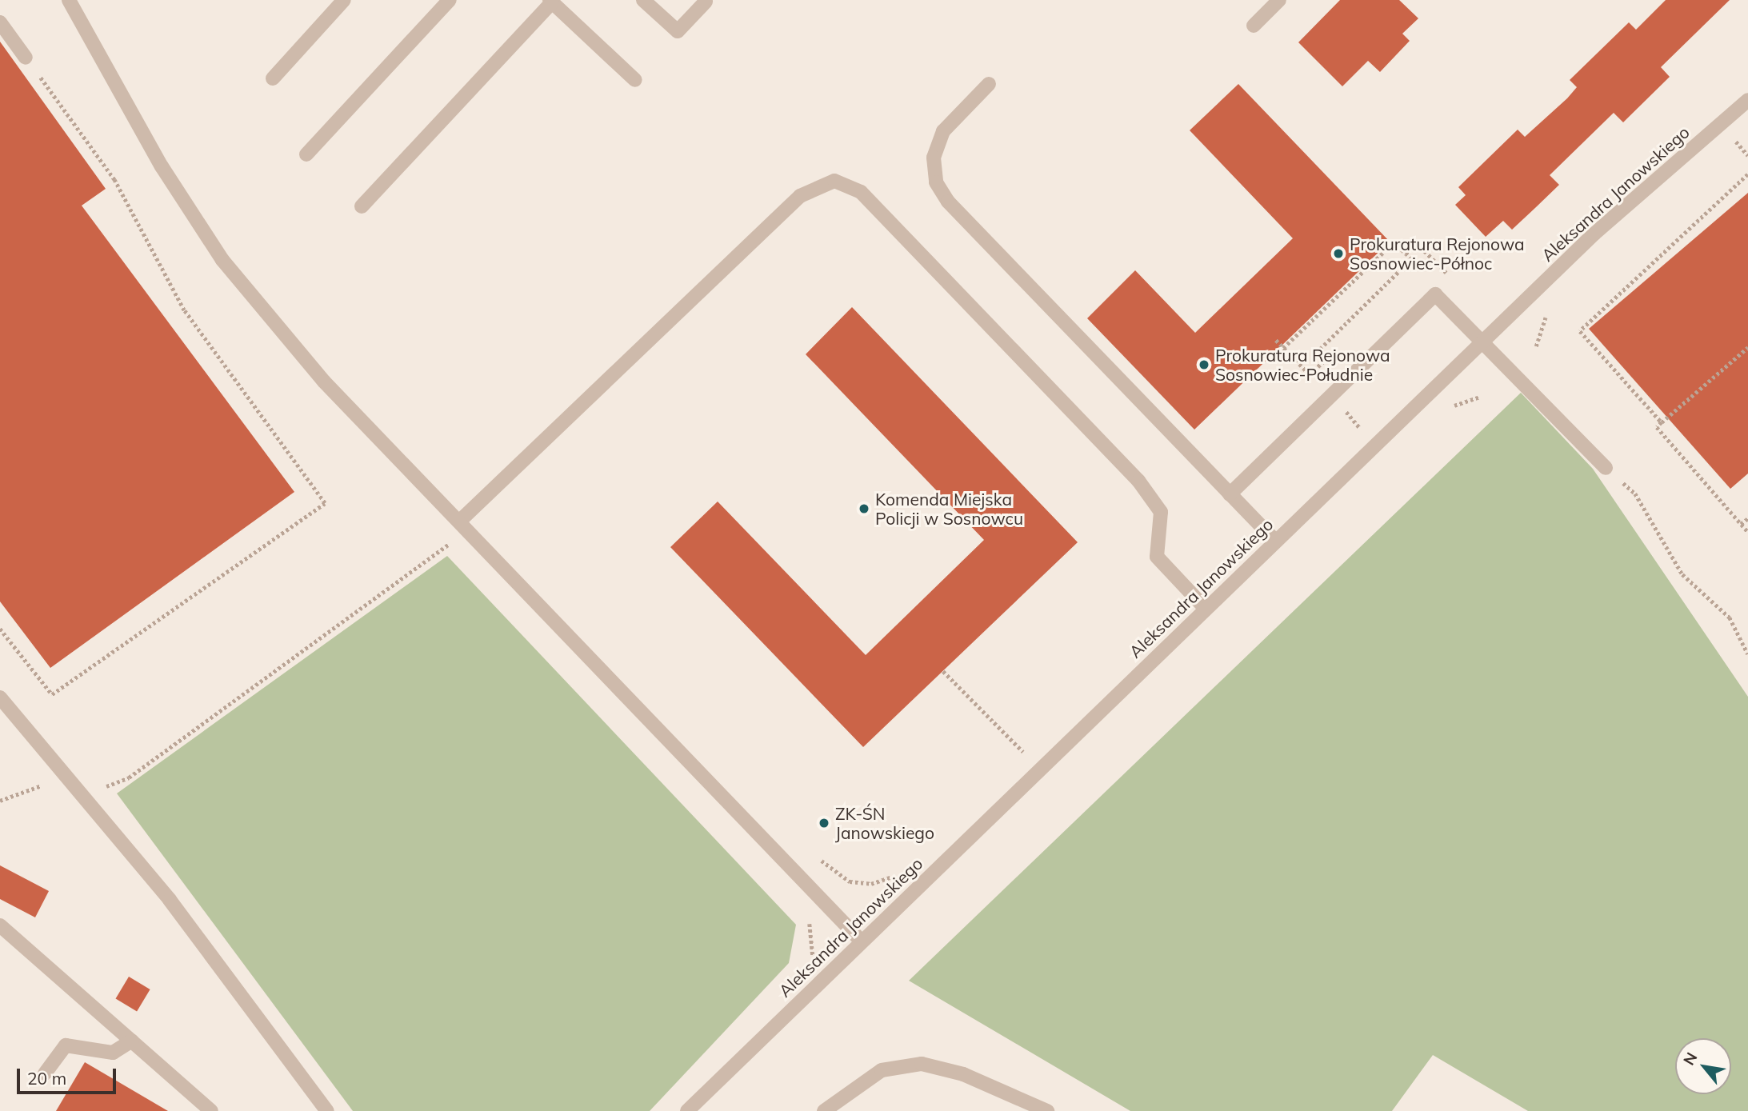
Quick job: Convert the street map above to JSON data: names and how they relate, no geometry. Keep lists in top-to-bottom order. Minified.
{"streets":{"street":["Aleksandra Janowskiego"]},"places":["Prokuratura Rejonowa Sosnowiec-Północ","Prokuratura Rejonowa Sosnowiec-Południe","Komenda Miejska Policji w Sosnowcu","ZK-ŚN Janowskiego"],"scale_bar":"20 m","north":"top left"}
